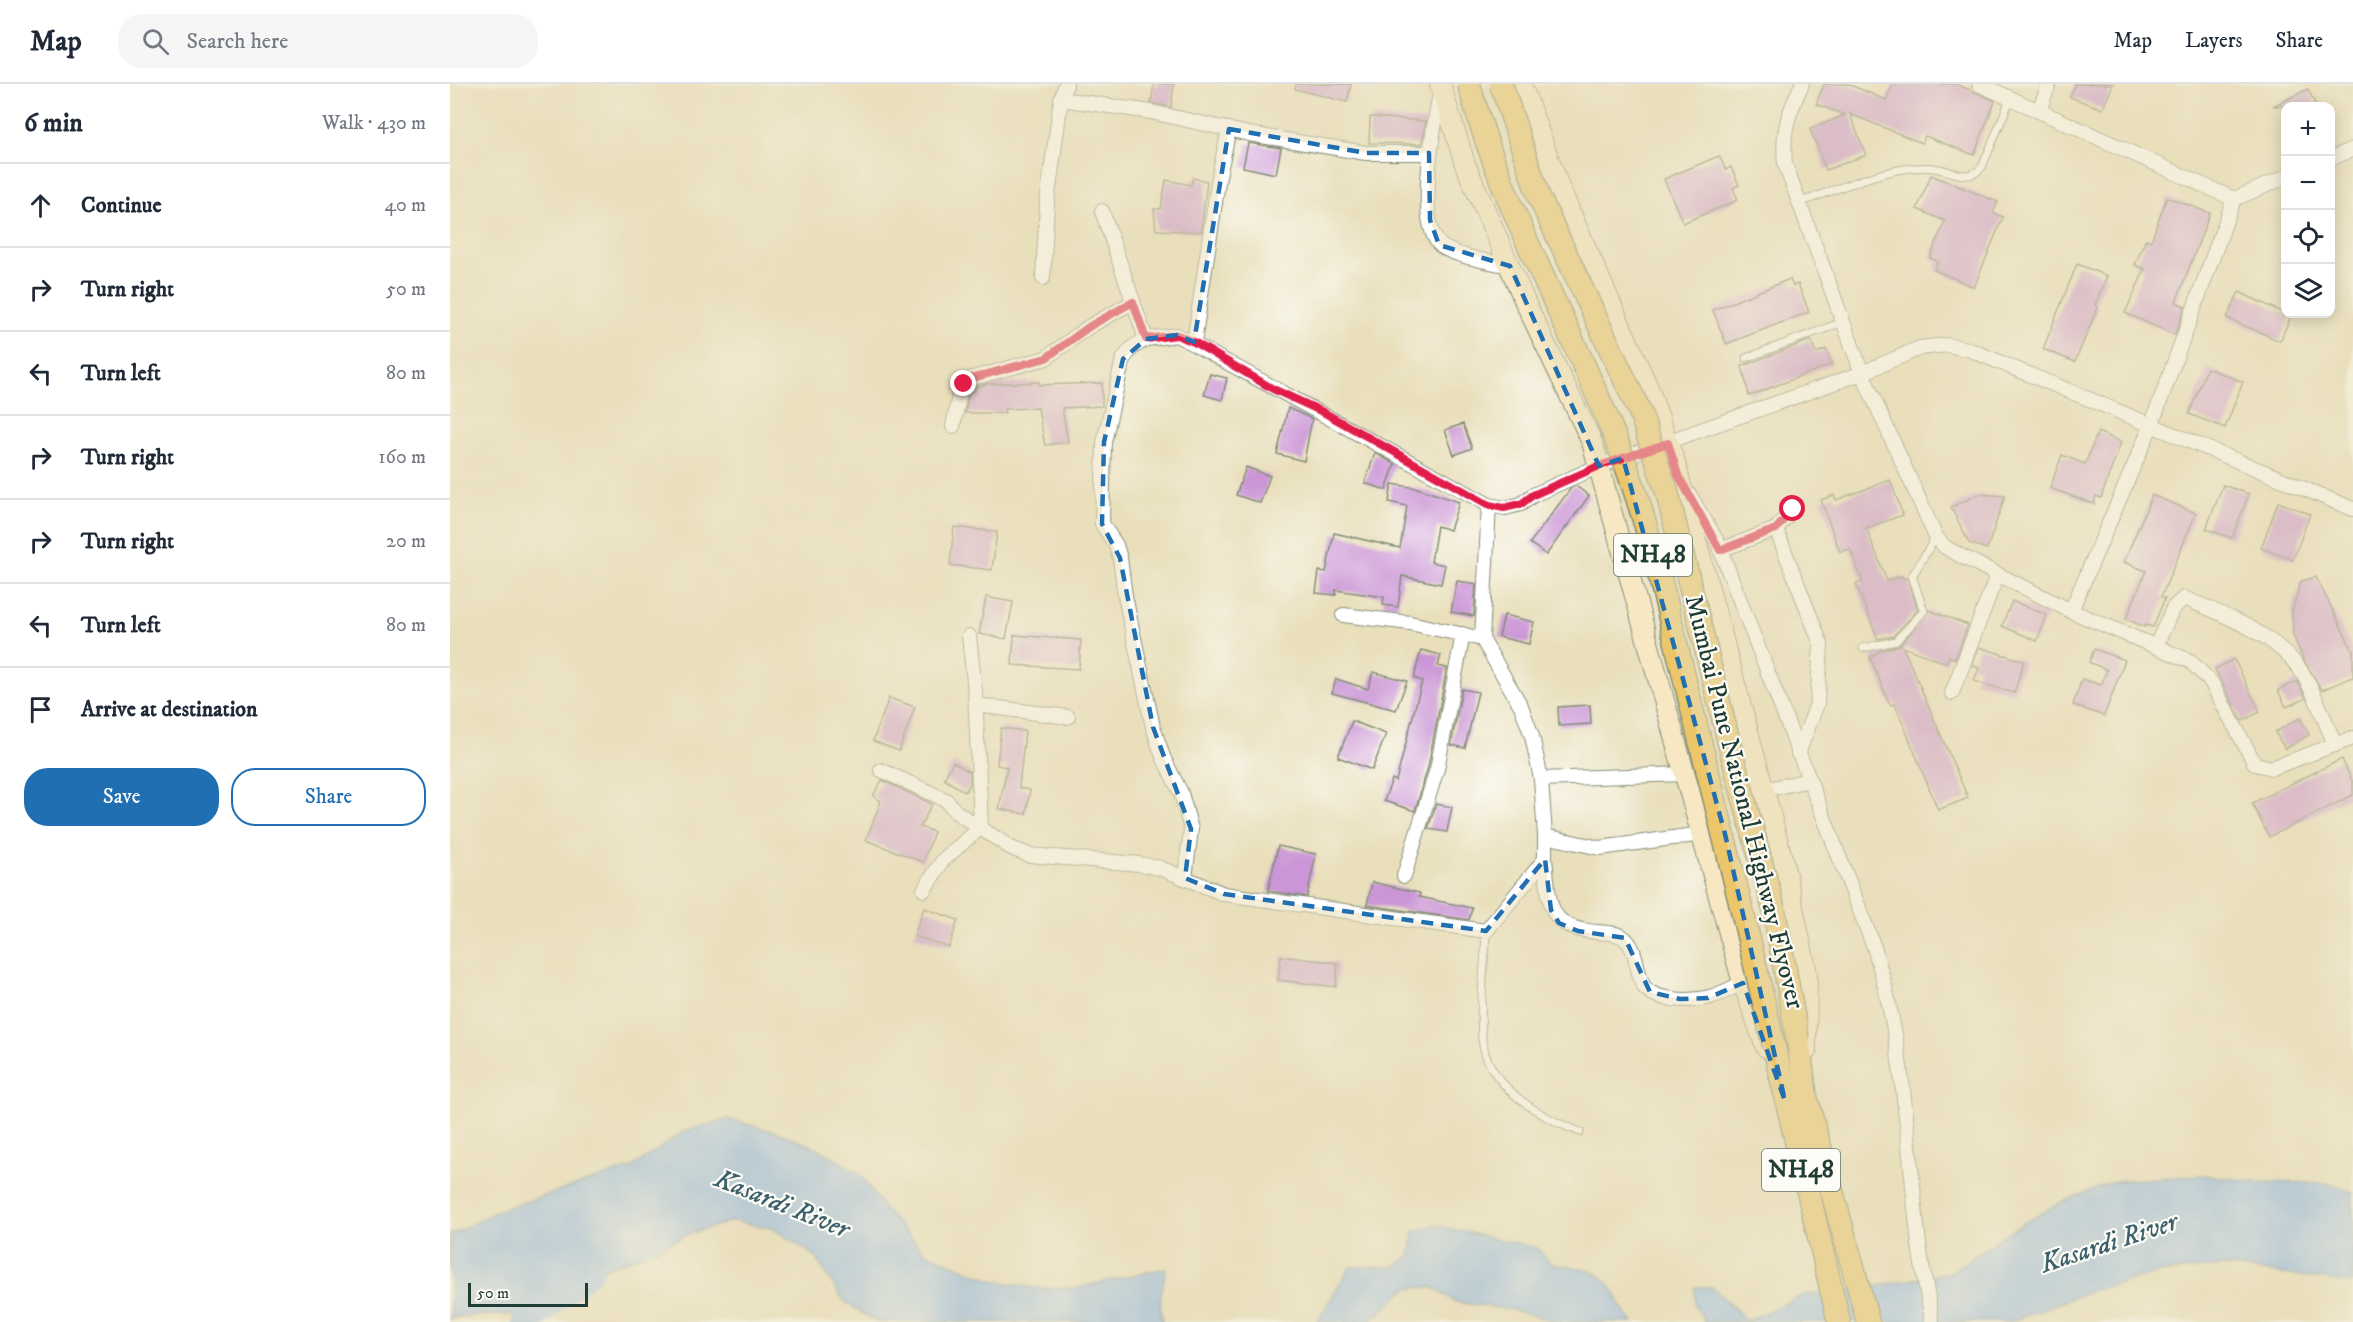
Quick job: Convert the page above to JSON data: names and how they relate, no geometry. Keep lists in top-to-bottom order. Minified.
{"streets":{"highway":["NH48","Mumbai Pune National Highway Flyover"]},"crossings":[["NH48","Mumbai Pune National Highway Flyover"]],"water":["Kasardi River"],"scale_bar":"50 m","page":{"header":"Map","search":"Search here","nav":["Map","Layers","Share"],"heading":["6 min","Walk · 430 m"],"map_buttons":["+","−"],"list":[["Continue","40 m"],["Turn right","50 m"],["Turn left","80 m"],["Turn right","160 m"],["Turn right","20 m"],["Turn left","80 m"],"Arrive at destination"],"buttons":["Save","Share"],"scale":"50 m"}}
